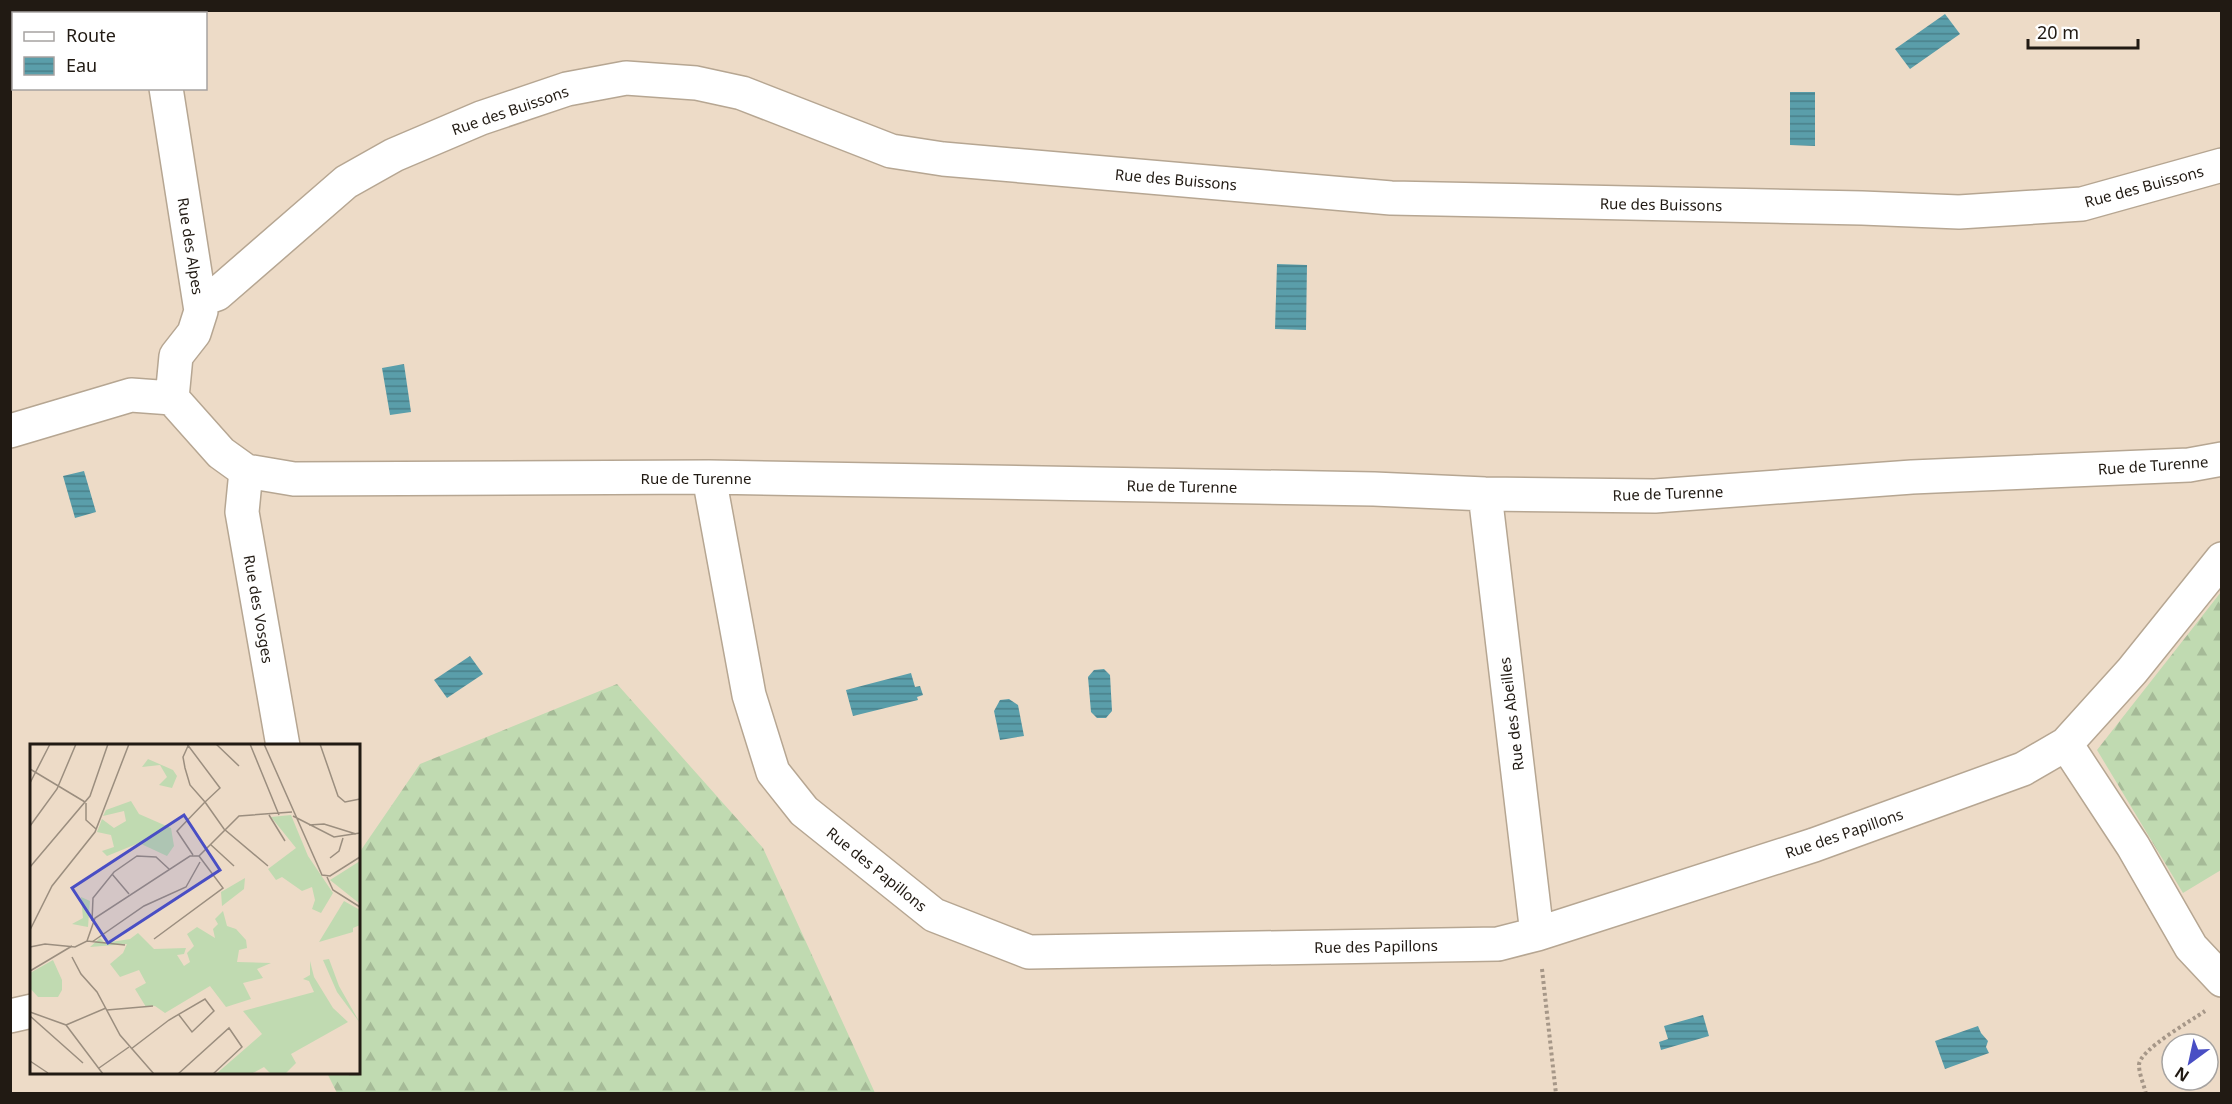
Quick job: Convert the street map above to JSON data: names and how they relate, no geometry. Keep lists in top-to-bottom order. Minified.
{"streets":{"street":["Rue des Buissons","Rue des Alpes","Rue de Turenne","Rue des Vosges","Rue des Abeilles","Rue des Papillons"]},"crossings":[["Rue des Buissons","Rue des Alpes"],["Rue des Alpes","Rue de Turenne"],["Rue de Turenne","Rue des Vosges"],["Rue de Turenne","Rue des Abeilles"],["Rue de Turenne","Rue des Papillons"],["Rue des Abeilles","Rue des Papillons"]],"legend":["Route","Eau"],"scale_bar":"20 m","north":"bottom left"}
